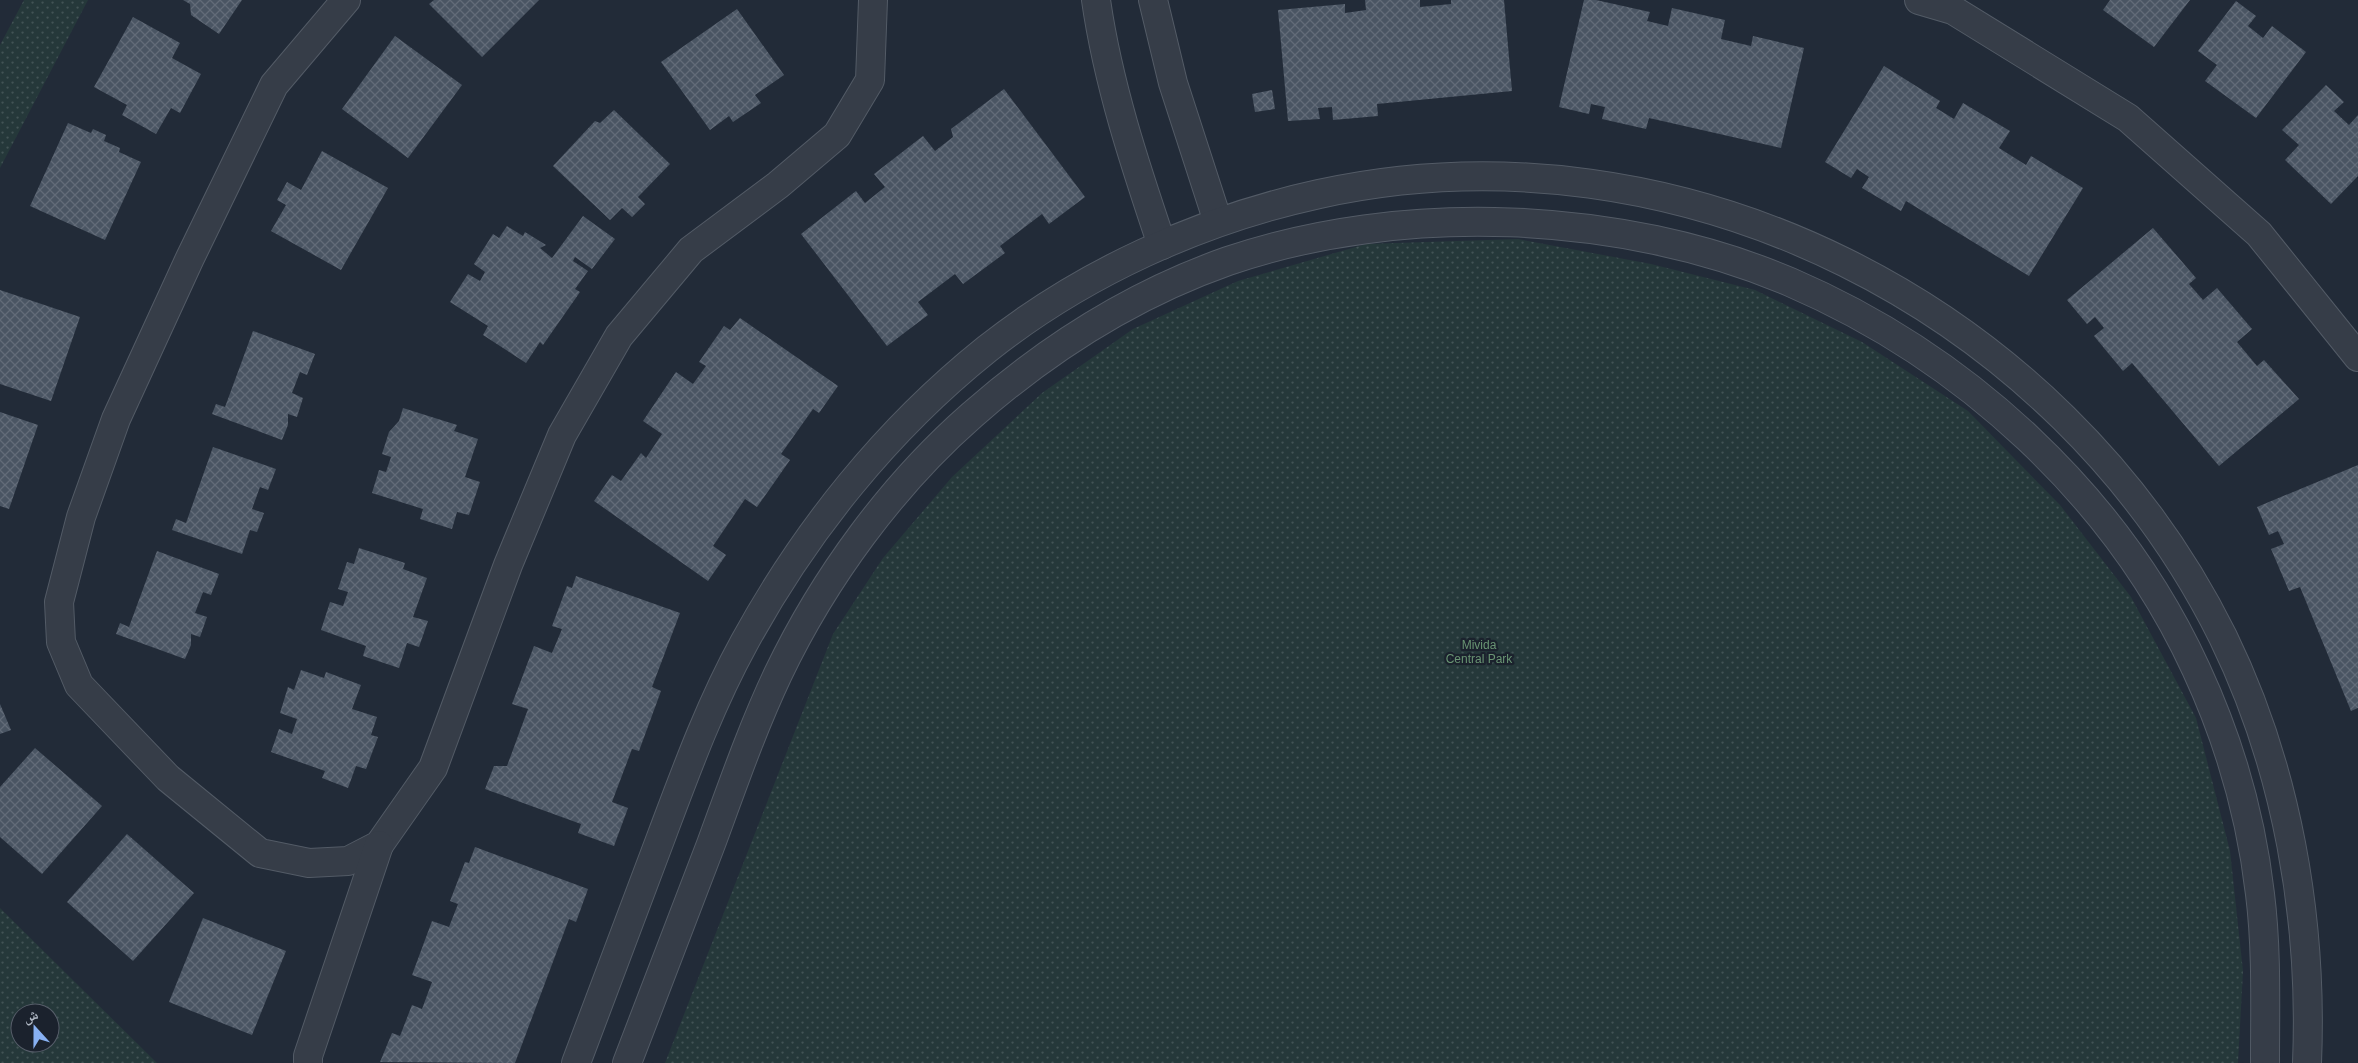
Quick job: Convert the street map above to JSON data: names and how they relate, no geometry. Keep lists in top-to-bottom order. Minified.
{"parks":["Mivida Central Park"],"north":"top"}
